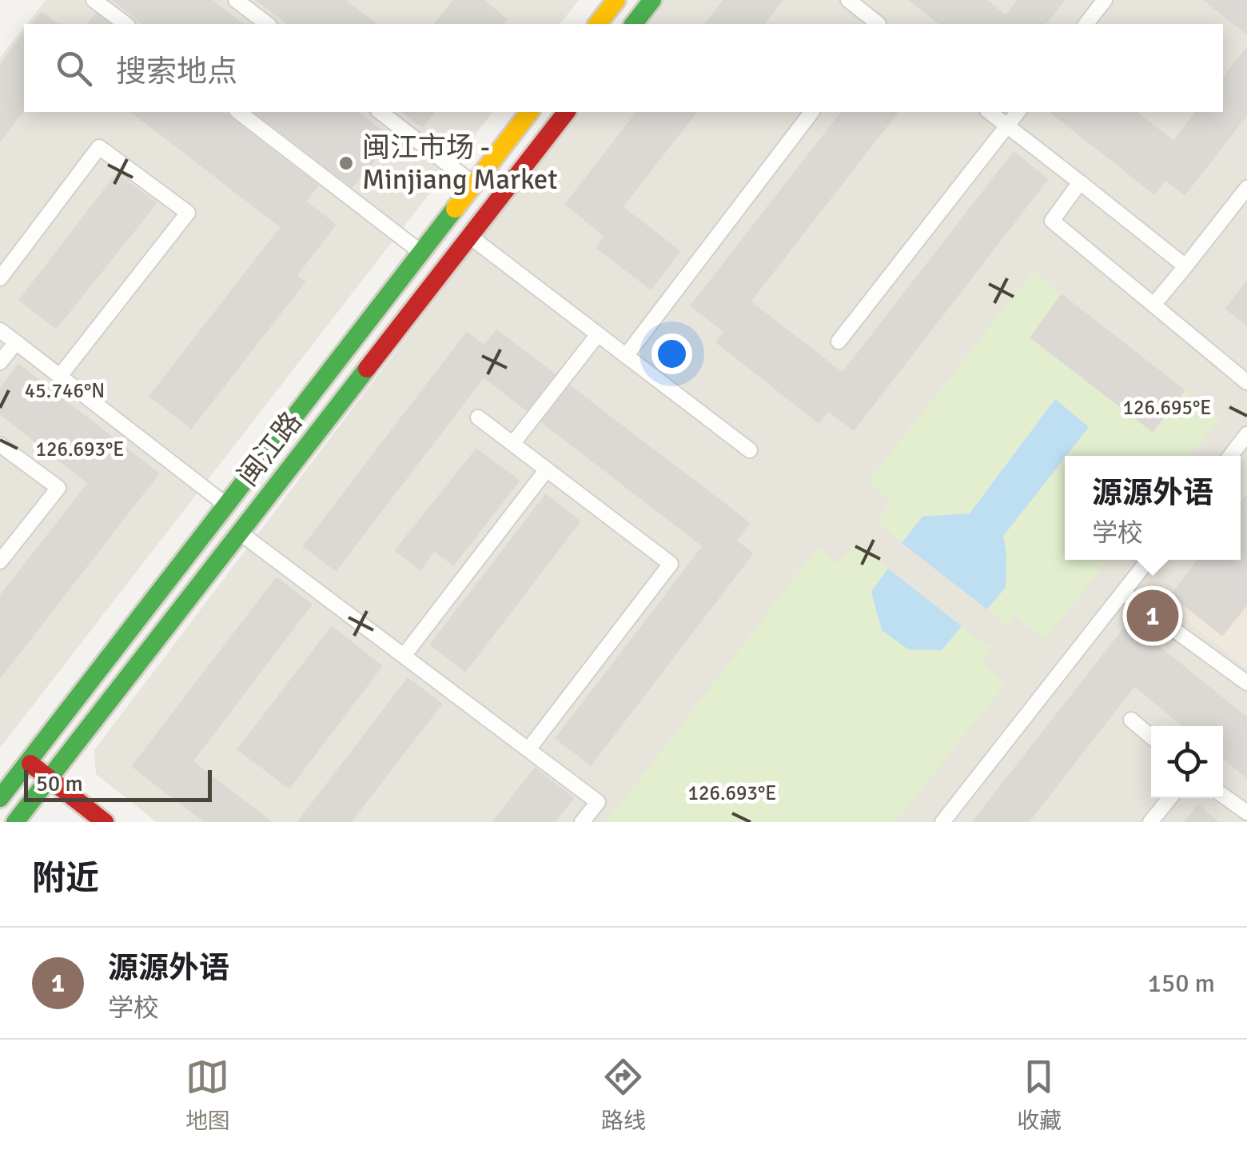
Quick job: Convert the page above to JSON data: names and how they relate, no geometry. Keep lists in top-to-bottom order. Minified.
{"streets":{"main road":["闽江路"]},"places":["闽江市场 - Minjiang Market"],"scale_bar":"50 m","page":{"search":"搜索地点","popup":["源源外语","学校"],"pins":"1","scale":"50 m","heading":"附近","list":[{"mark":"1","name":"源源外语","note":"学校","value":"150 m"}],"nav":["地图","路线","收藏"]},"coordinates":["45.746°N","126.695°E","126.693°E"]}
